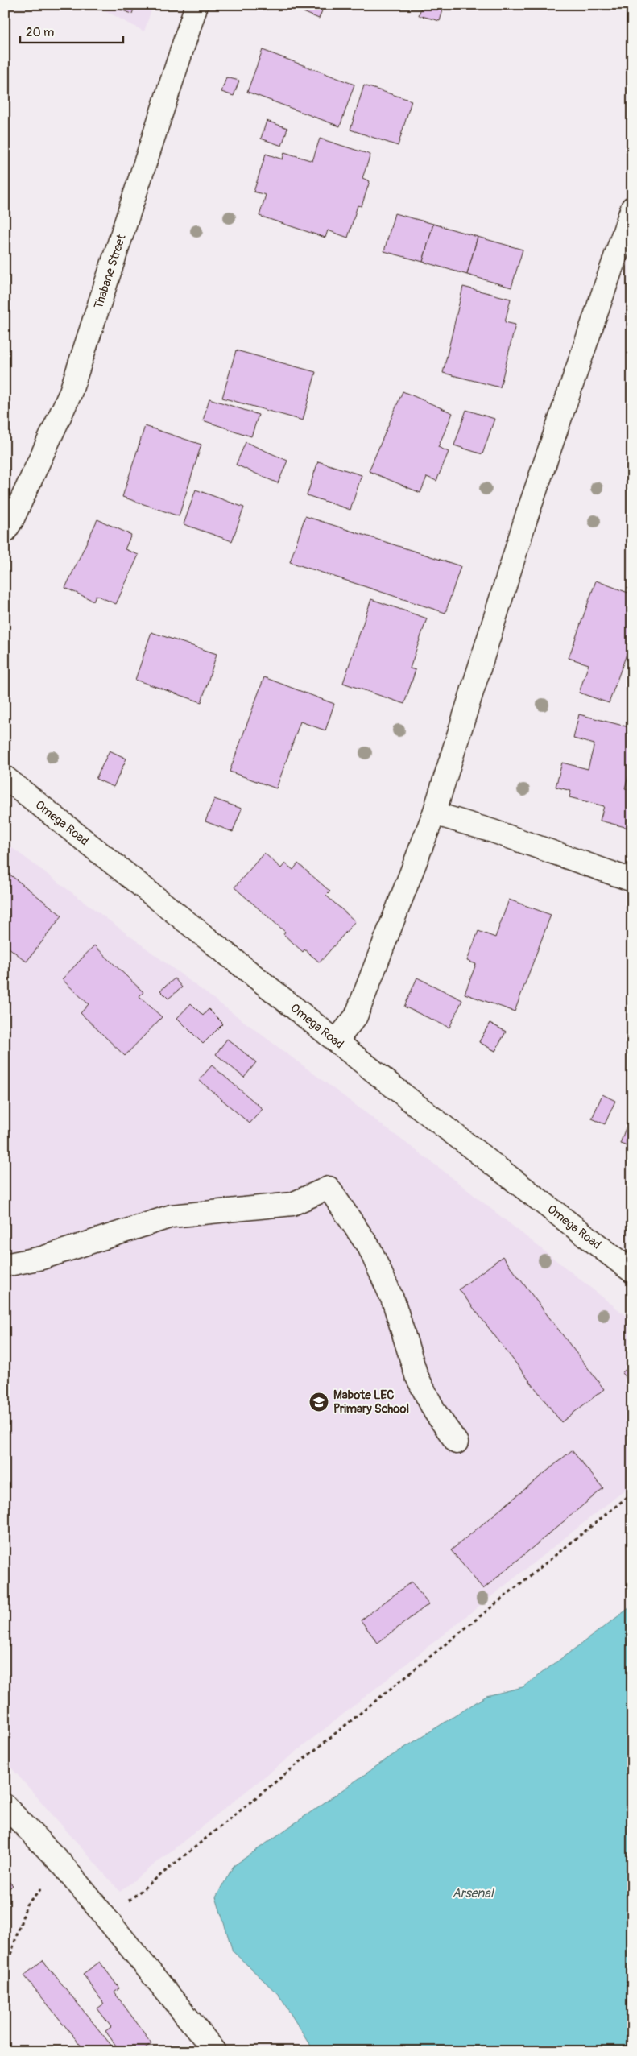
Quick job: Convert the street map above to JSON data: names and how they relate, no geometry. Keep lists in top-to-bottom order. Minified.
{"streets":{"street":["Thabane Street","Omega Road"]},"water":["Arsenal"],"places":{"school or university":["Mabote LEC Primary School"]},"scale_bar":"20 m"}
